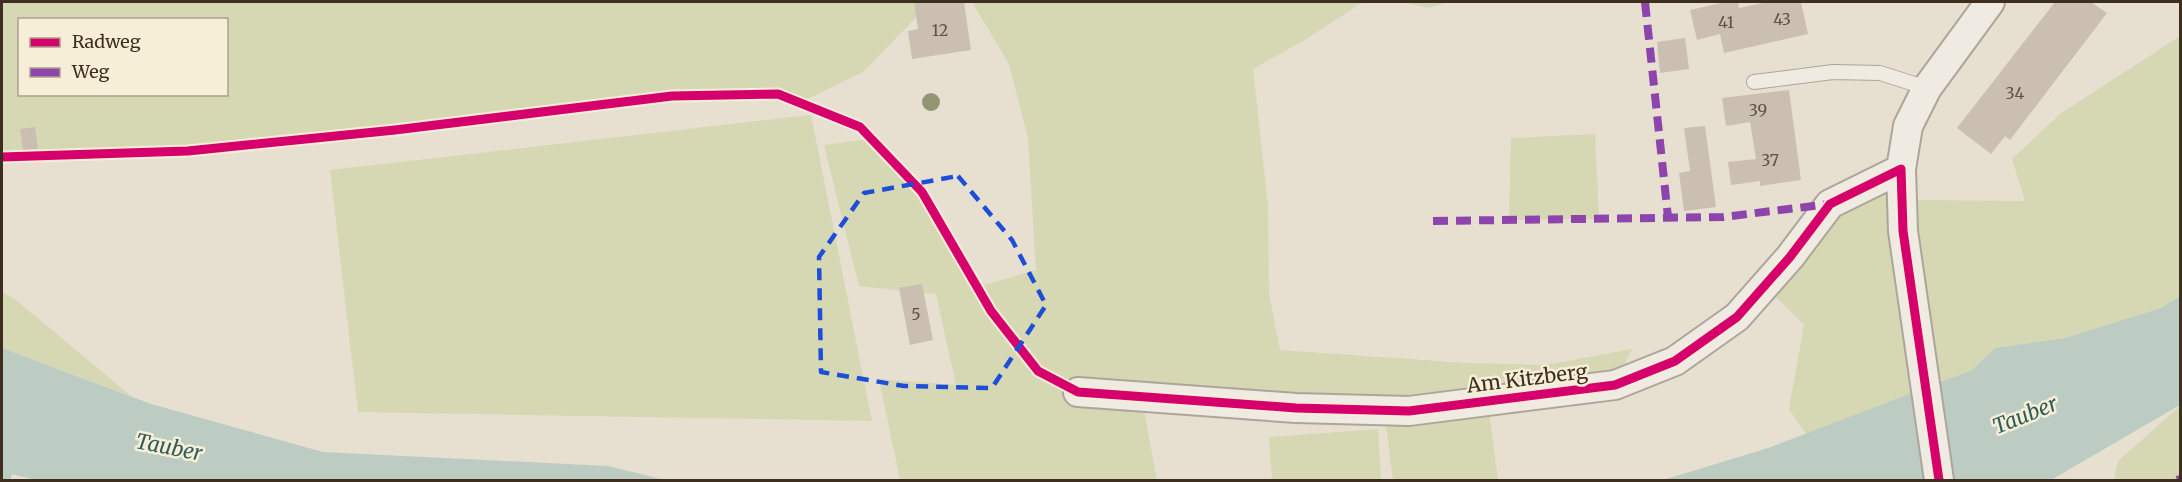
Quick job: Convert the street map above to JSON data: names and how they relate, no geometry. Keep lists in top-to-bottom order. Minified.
{"streets":{"street":["Am Kitzberg"]},"water":["Tauber"],"house_numbers":["43","41","12","34","39","37","5"],"legend":["Radweg","Weg"]}
